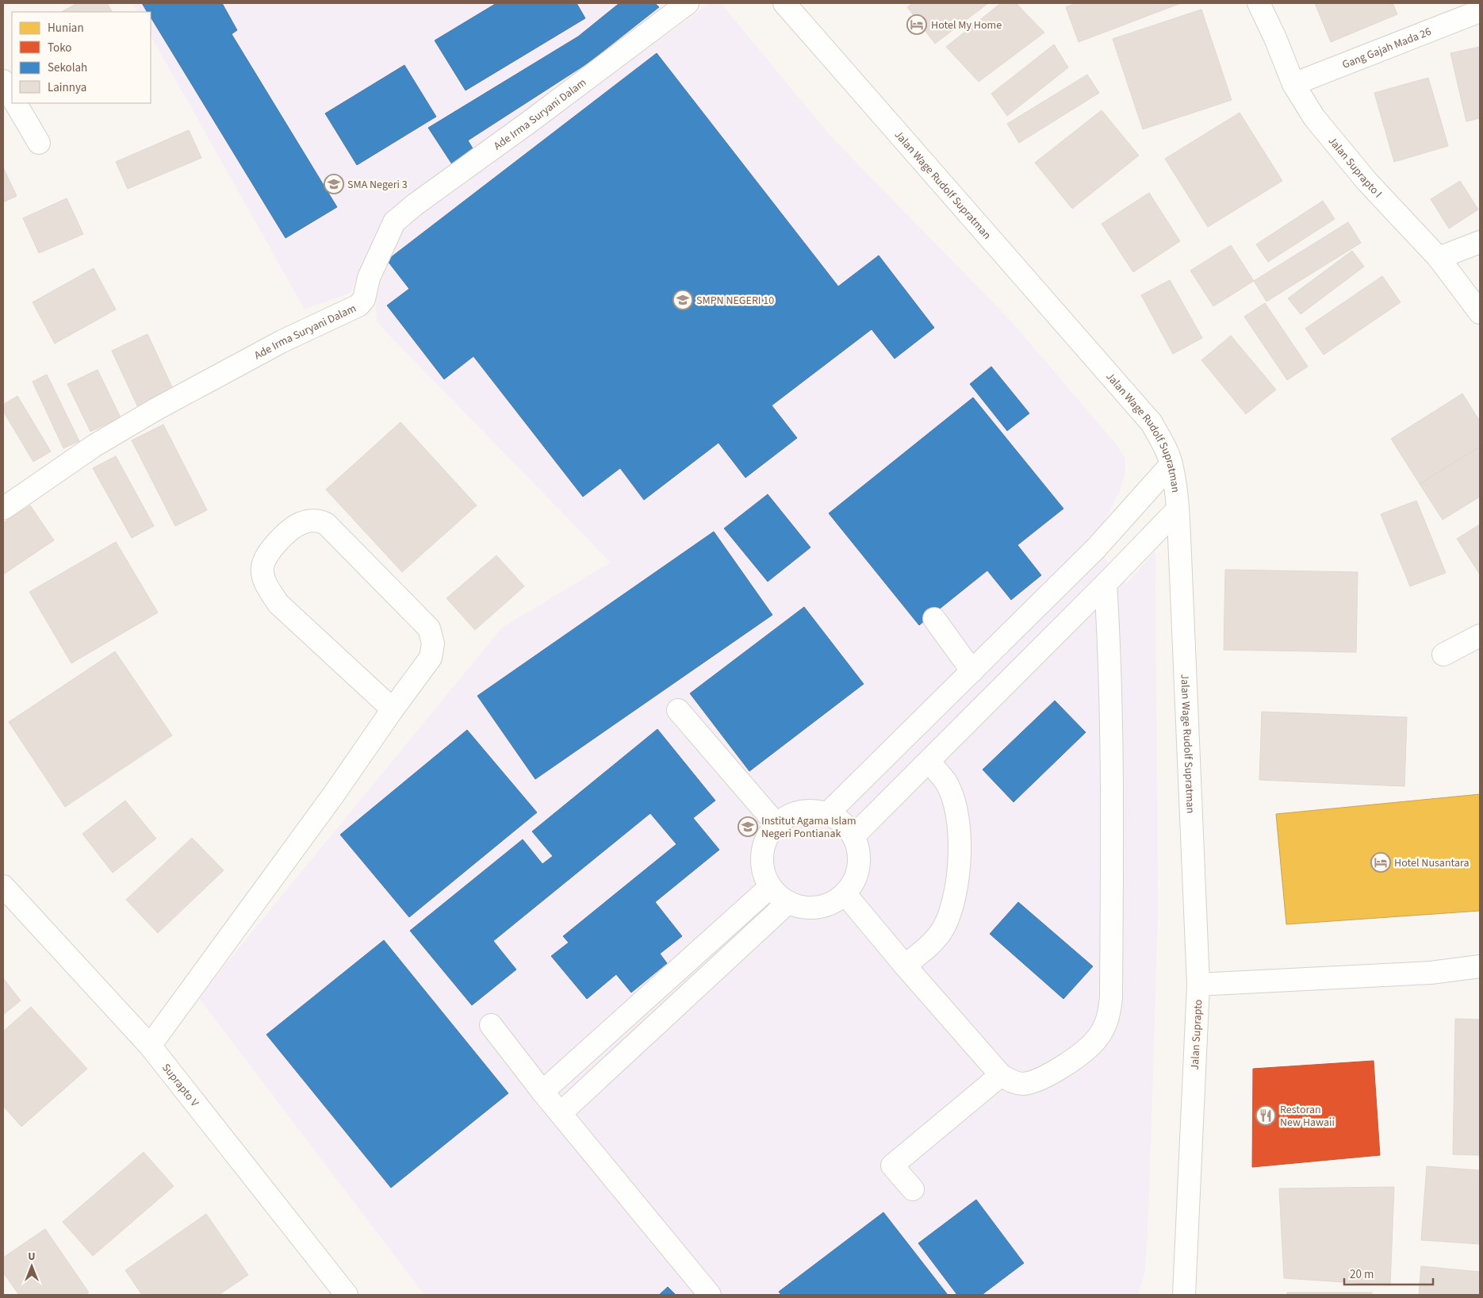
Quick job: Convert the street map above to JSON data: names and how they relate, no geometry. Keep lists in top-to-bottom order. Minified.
{"streets":{"street":["Gang Gajah Mada 26","Ade Irma Suryani Dalam","Jalan Suprapto I","Jalan Wage Rudolf Supratman","Jalan Suprapto","Suprapto V"]},"crossings":[["Gang Gajah Mada 26","Jalan Suprapto I"],["Jalan Wage Rudolf Supratman","Jalan Suprapto"]],"places":{"hotel":["Hotel My Home","Hotel Nusantara"],"school or university":["SMA Negeri 3","SMPN NEGERI 10","Institut Agama Islam Negeri Pontianak"],"restaurant":["Restoran New Hawaii"]},"legend":["Hunian","Toko","Sekolah","Lainnya"],"scale_bar":"20 m","north":"top"}
